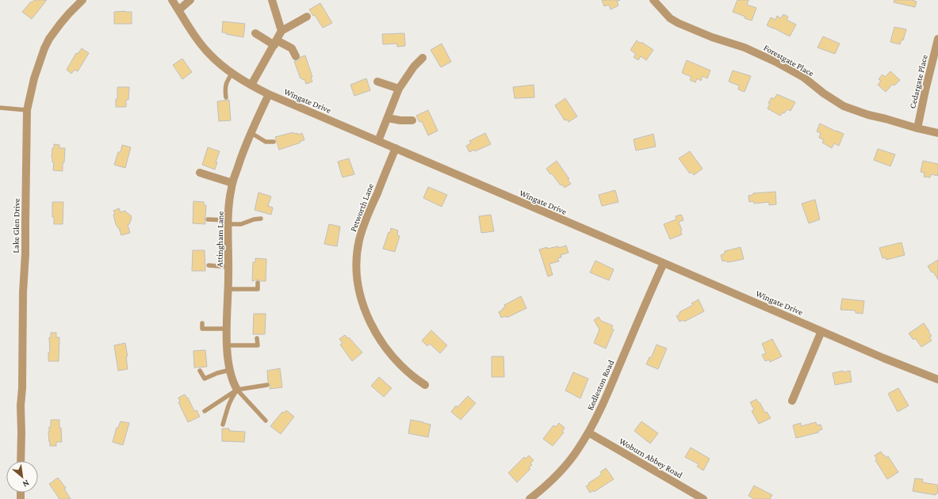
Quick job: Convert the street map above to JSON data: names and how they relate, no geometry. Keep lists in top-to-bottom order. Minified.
{"streets":{"street":["Forestgate Place","Cedargate Place","Wingate Drive","Petworth Lane","Lake Glen Drive","Attingham Lane","Kedleston Road","Woburn Abbey Road"]},"crossings":[["Forestgate Place","Cedargate Place"],["Wingate Drive","Petworth Lane"],["Wingate Drive","Attingham Lane"],["Wingate Drive","Kedleston Road"],["Kedleston Road","Woburn Abbey Road"]],"north":"bottom right"}
